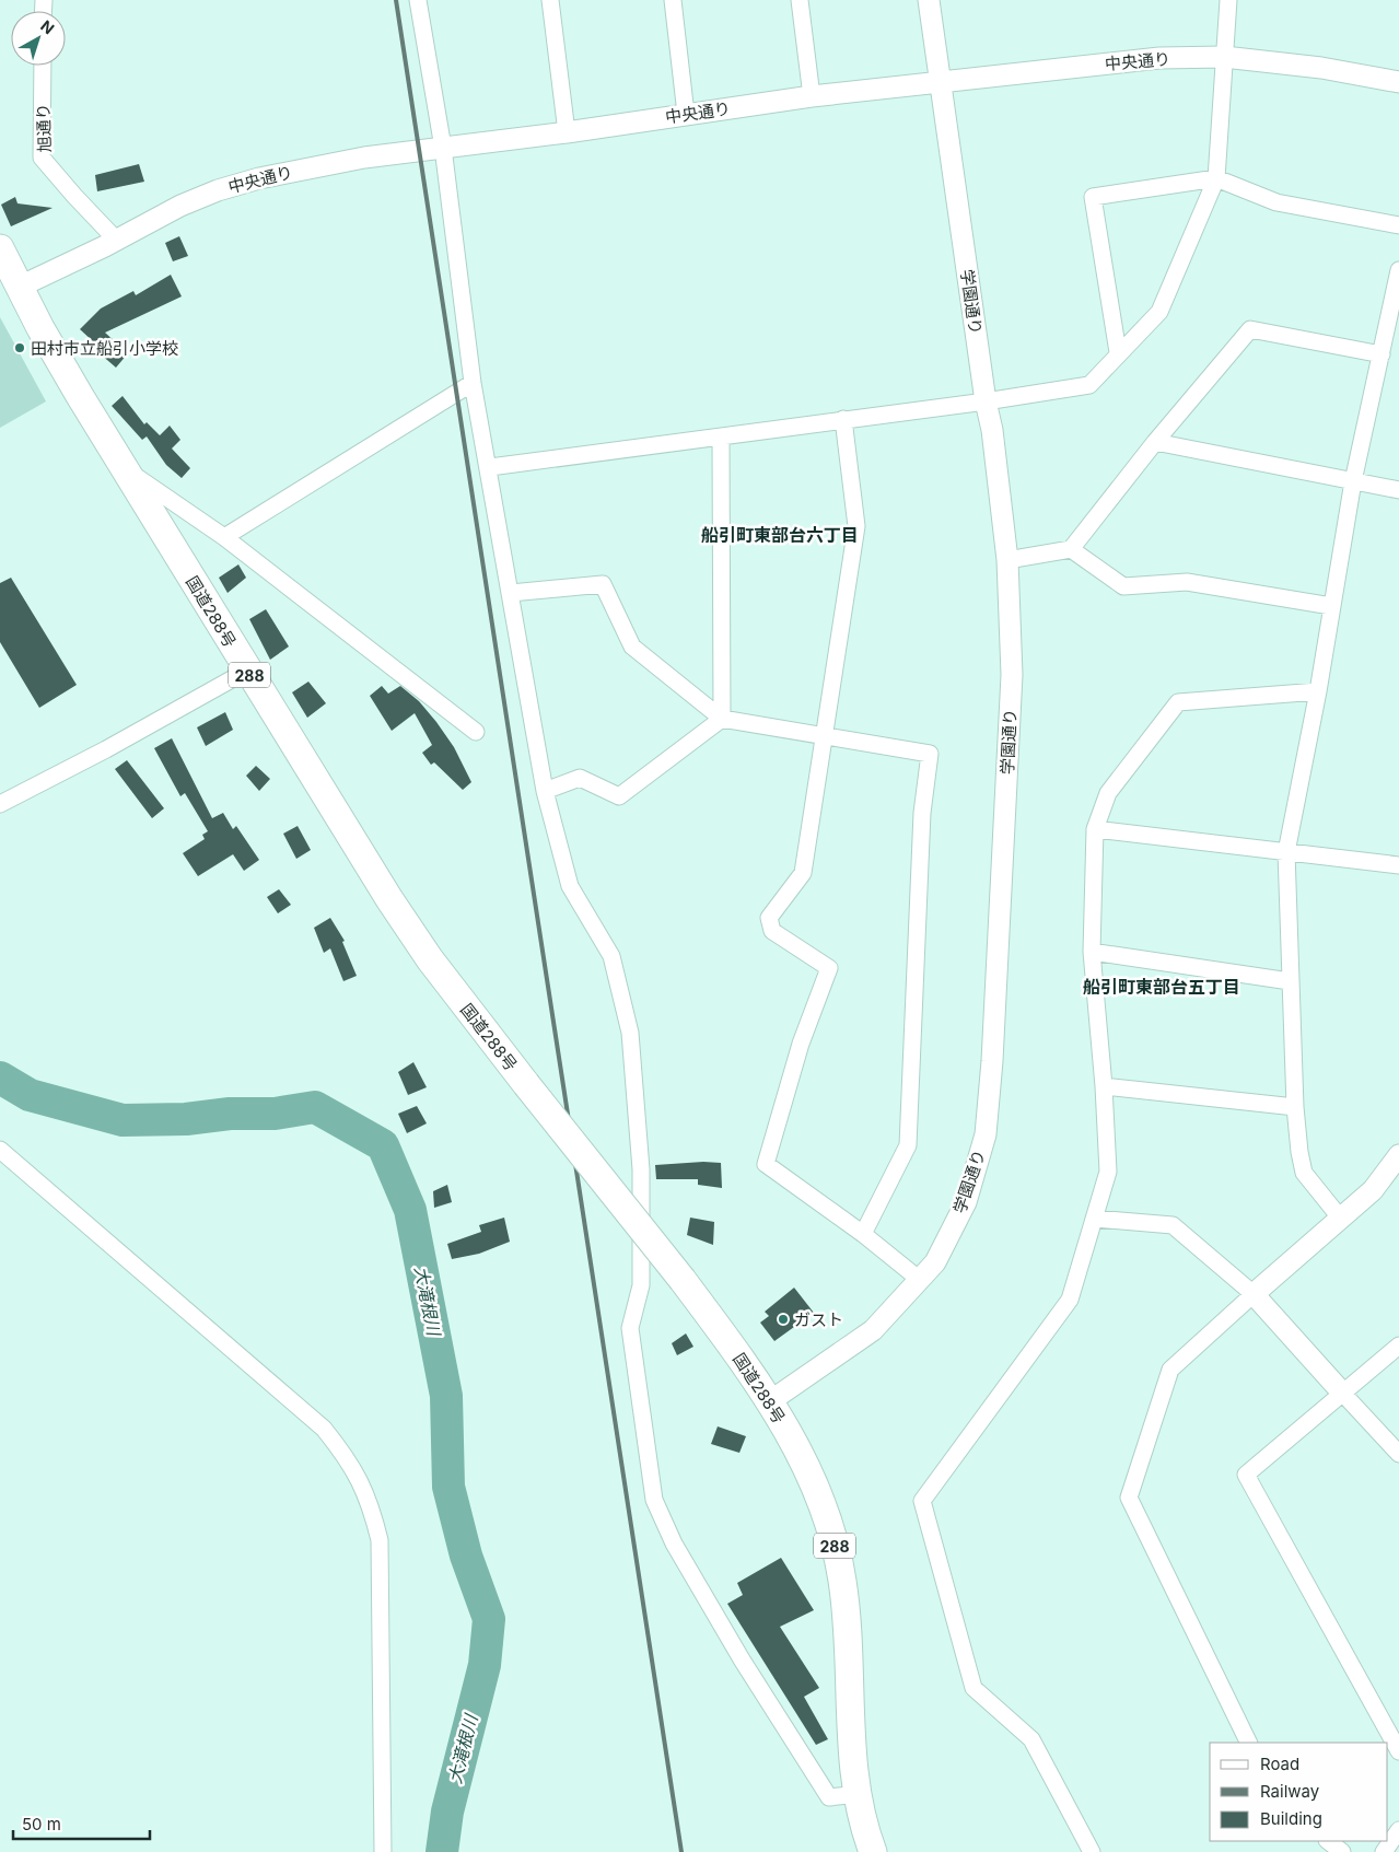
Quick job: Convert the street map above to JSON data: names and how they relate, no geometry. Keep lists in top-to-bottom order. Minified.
{"streets":{"highway":["国道288号","288"],"street":["中央通り","旭通り","学園通り"]},"crossings":[["中央通り","旭通り"],["中央通り","学園通り"],["中央通り","国道288号"],["学園通り","国道288号"]],"districts":["船引町東部台六丁目","船引町東部台五丁目"],"water":["大滝根川"],"places":["田村市立船引小学校","ガスト"],"legend":["Road","Railway","Building"],"scale_bar":"50 m","north":"top right"}
